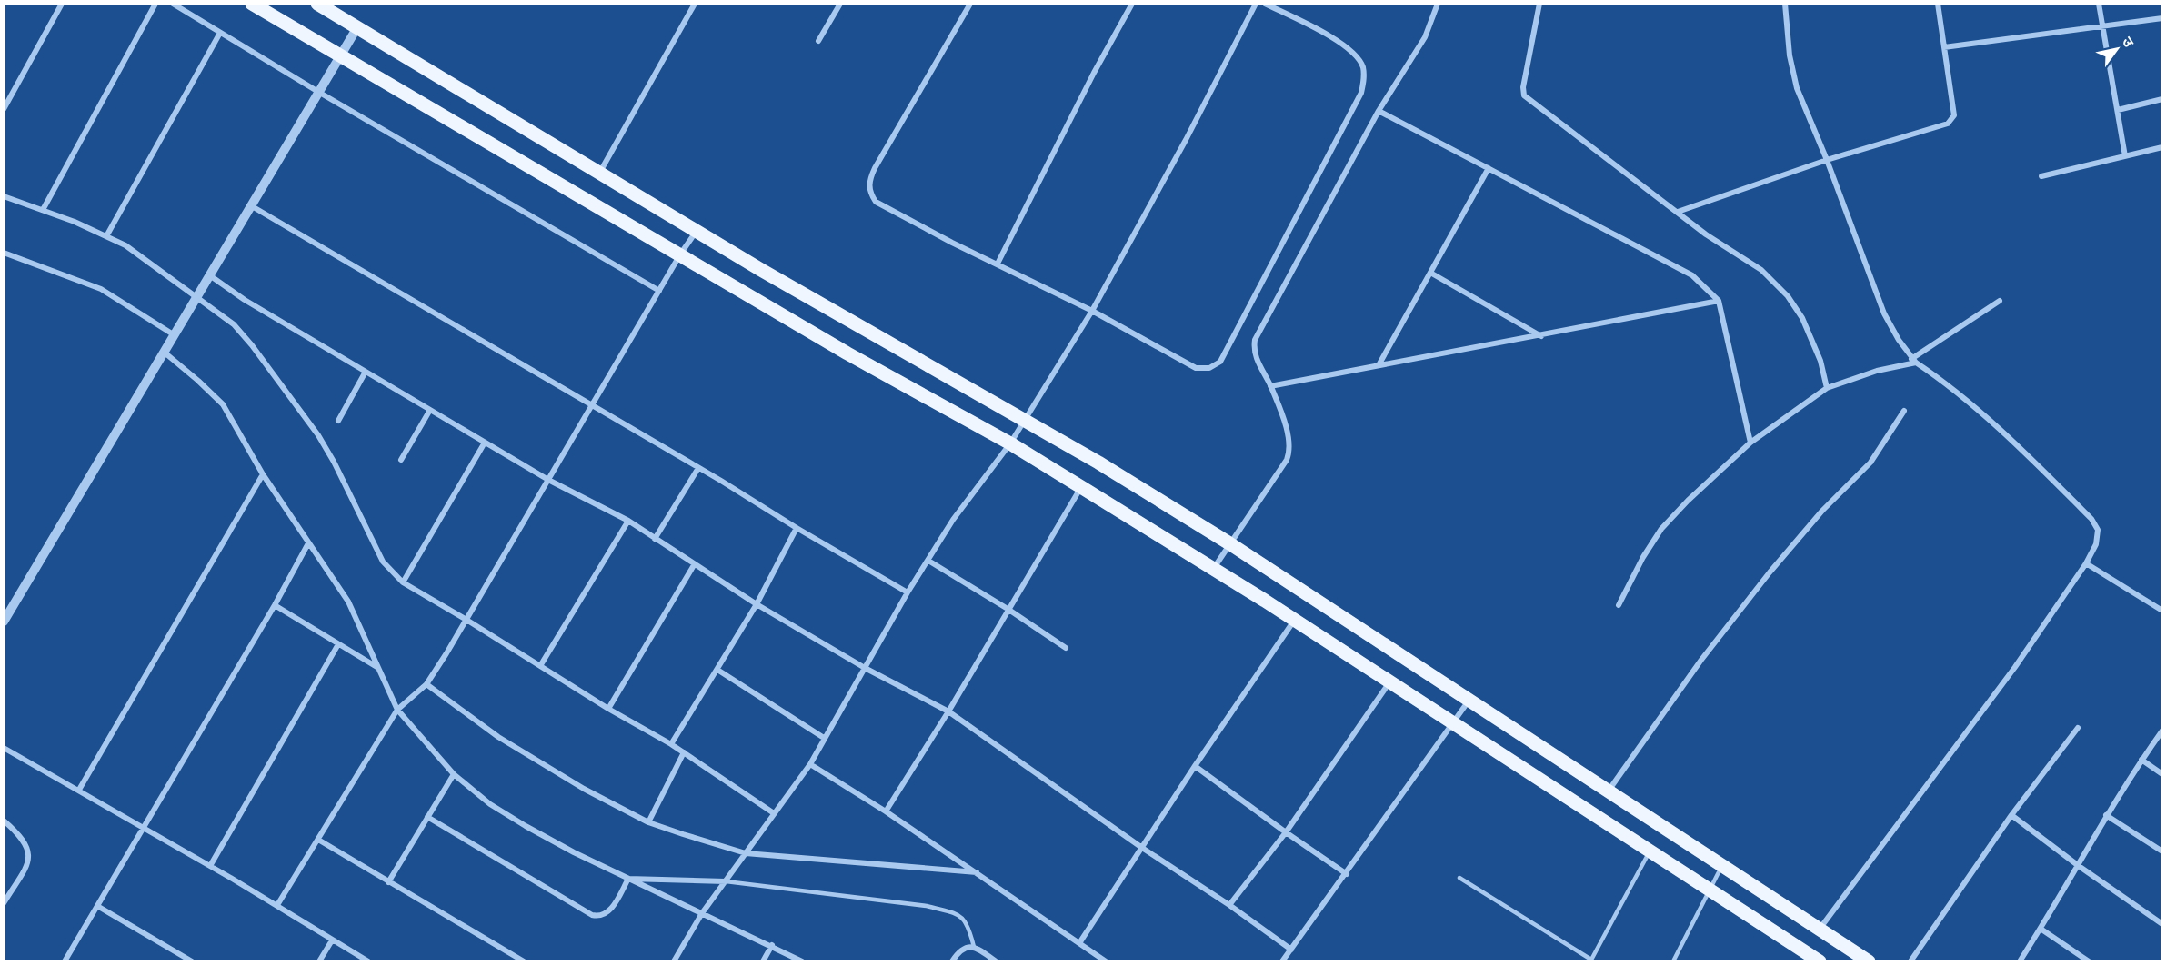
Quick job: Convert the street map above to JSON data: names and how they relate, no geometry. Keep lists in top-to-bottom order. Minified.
{"north":"top right"}
